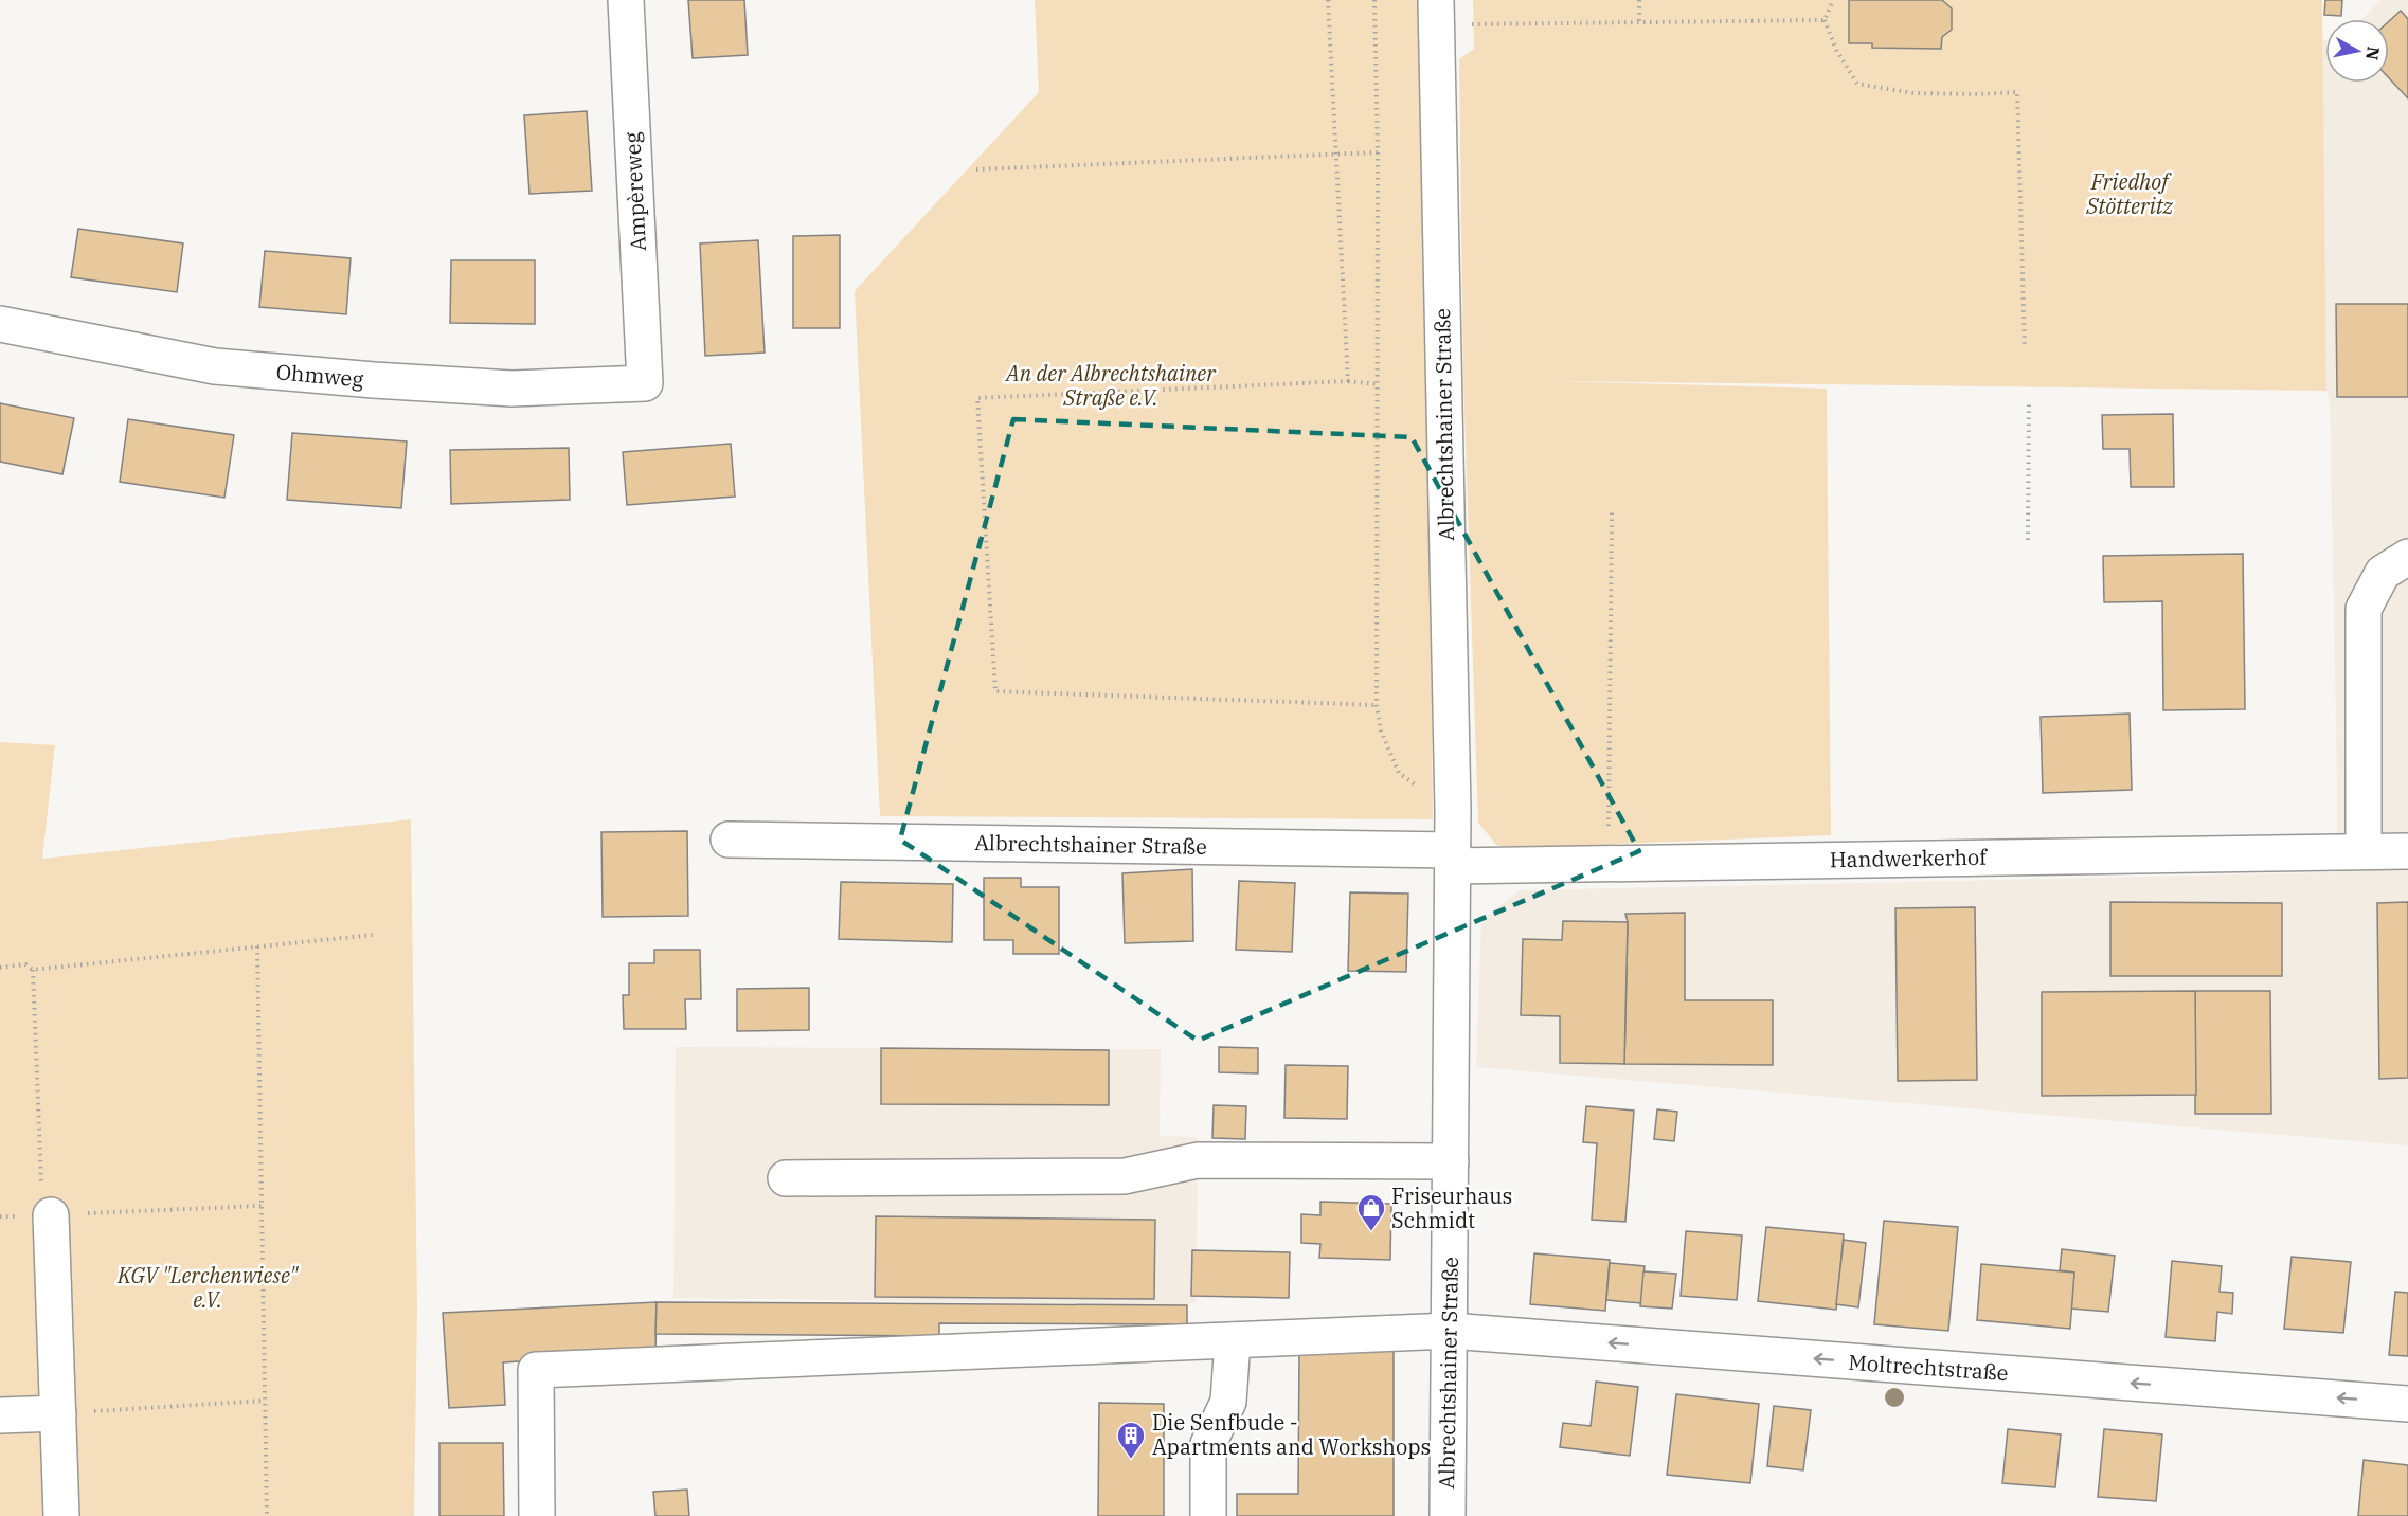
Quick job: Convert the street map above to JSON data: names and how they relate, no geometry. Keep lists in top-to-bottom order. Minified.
{"streets":{"street":["Ampèreweg","Ohmweg","Albrechtshainer Straße","Handwerkerhof","Moltrechtstraße"]},"crossings":[["Ampèreweg","Ohmweg"],["Albrechtshainer Straße","Handwerkerhof"],["Albrechtshainer Straße","Moltrechtstraße"]],"one_way":["Moltrechtstraße"],"parks":["Friedhof Stötteritz","An der Albrechtshainer Straße e.V.","KGV \"Lerchenwiese\" e.V."],"places":{"shop":["Friseurhaus Schmidt"],"building":["Die Senfbude - Apartments and Workshops"]},"north":"right"}
